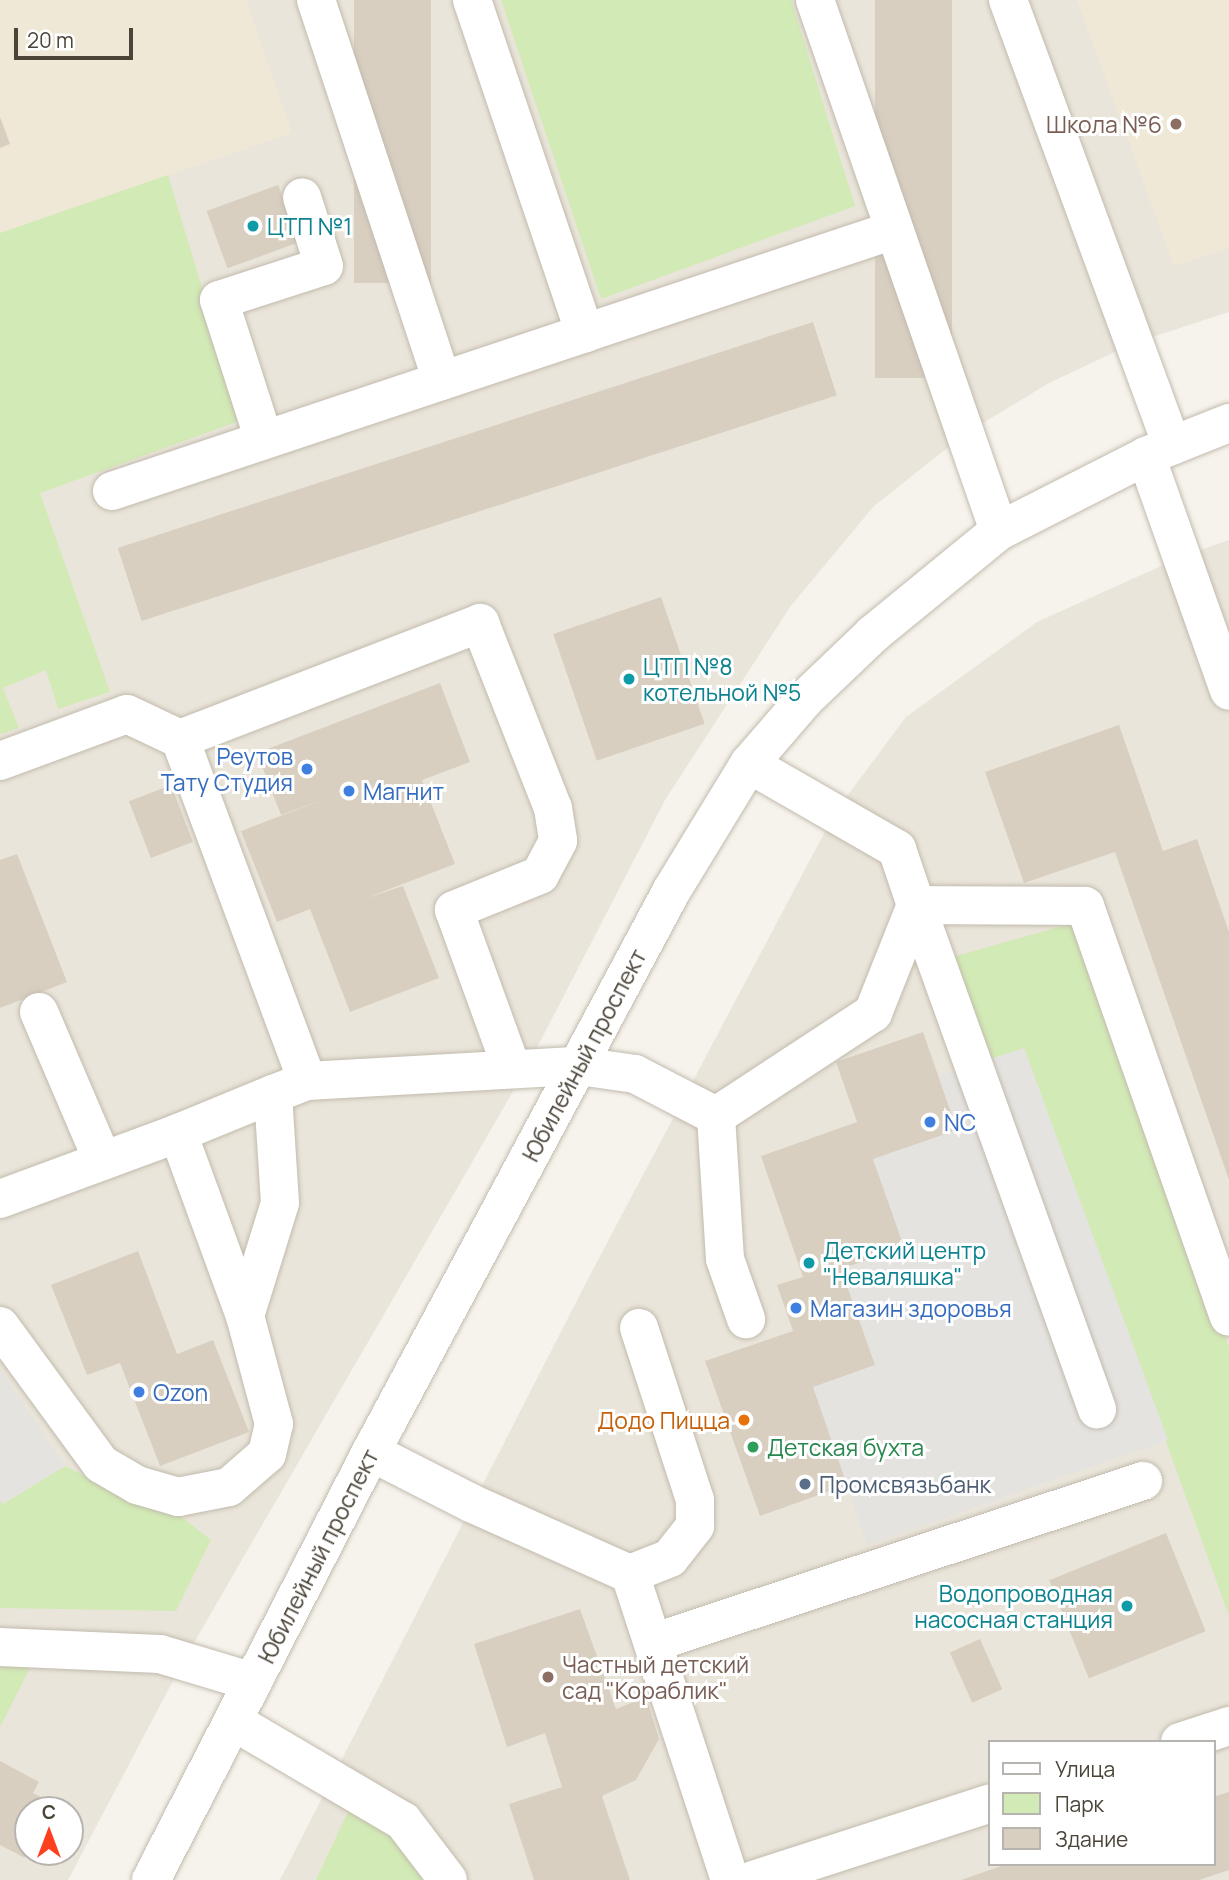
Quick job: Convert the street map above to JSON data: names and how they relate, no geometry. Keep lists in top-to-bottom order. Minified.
{"streets":{"street":["Юбилейный проспект"]},"places":["Школа №6","ЦТП №1","ЦТП №8 котельной №5","Реутов Тату Студия","Магнит","NC","Детский центр \"Неваляшка\"","Магазин здоровья","Ozon","Додо Пицца","Детская бухта","Промсвязьбанк","Водопроводная насосная станция","Частный детский сад \"Кораблик\""],"legend":["Улица","Парк","Здание"],"scale_bar":"20 m","north":"top"}
